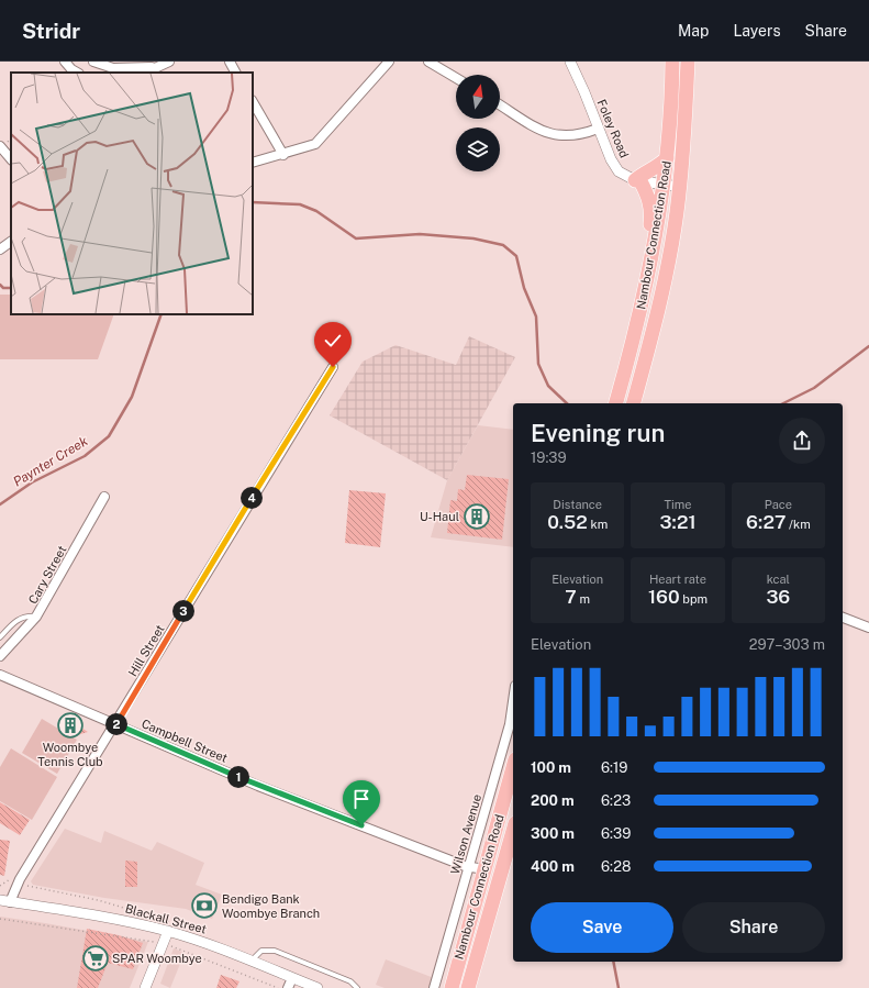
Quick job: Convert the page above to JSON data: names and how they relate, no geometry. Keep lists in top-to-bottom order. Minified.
{"streets":{"highway":["Nambour Connection Road"],"street":["Foley Road","Cary Street","Hill Street","Campbell Street","Wilson Avenue","Blackall Street"]},"crossings":[["Foley Road","Nambour Connection Road"],["Nambour Connection Road","Campbell Street"],["Hill Street","Campbell Street"],["Hill Street","Blackall Street"],["Campbell Street","Wilson Avenue"]],"water":["Paynter Creek"],"places":{"building":["U-Haul","Woombye Tennis Club"],"bank":["Bendigo Bank Woombye Branch"],"supermarket":["SPAR Woombye"]},"north":"top","page":{"header":"Stridr","nav":["Map","Layers","Share"],"heading":["Evening run","19:39"],"stats":[["Distance","0.52 km"],["Time","3:21"],["Pace","6:27 /km"],["Elevation","7 m"],["Heart rate","160 bpm"],["kcal","36"]],"pins":["4","3","2","1"],"chart":["Elevation","297–303 m"],"list":[{"name":"100 m","note":"6:19"},{"name":"200 m","note":"6:23"},{"name":"300 m","note":"6:39"},{"name":"400 m","note":"6:28"}],"buttons":["Save","Share"]}}
